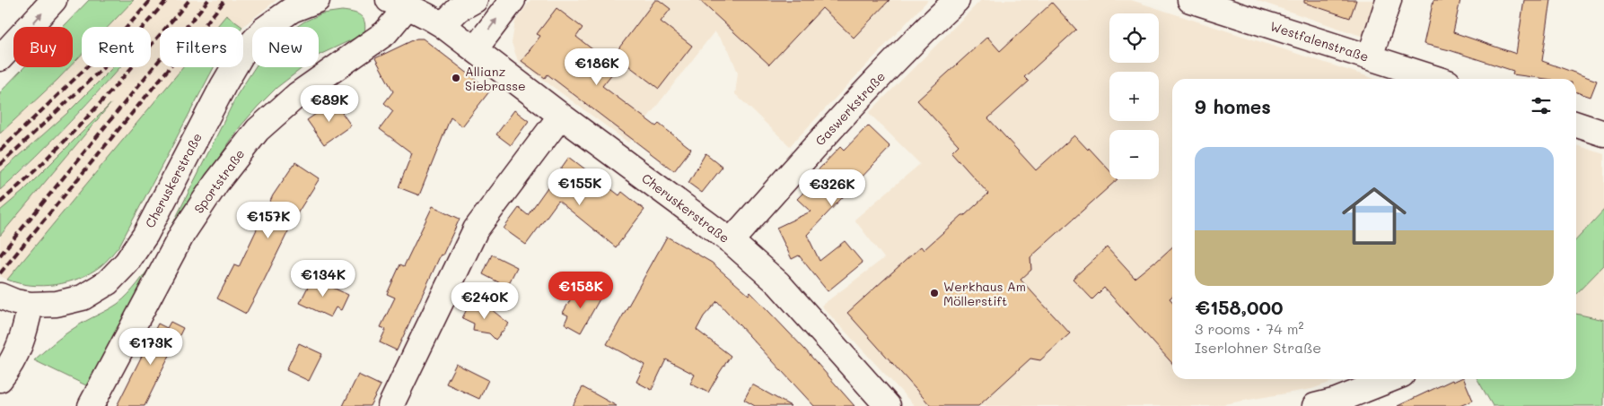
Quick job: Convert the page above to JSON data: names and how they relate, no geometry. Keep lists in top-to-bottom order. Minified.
{"streets":{"main road":["Westfalenstraße","Gaswerkstraße","Cheruskerstraße","Sportstraße"]},"crossings":[["Gaswerkstraße","Cheruskerstraße"],["Cheruskerstraße","Sportstraße"]],"places":["Allianz Siebrasse","Werkhaus Am Möllerstift"],"page":{"map_buttons":["+","−"],"chip":["Buy","Rent","Filters","New"],"price":["€186K","€89K","€155K","€326K","€157K","€134K","€158K","€240K","€173K"],"heading":"9 homes","list":[{"name":"€158,000","note":"3 rooms · 74 m² · Iserlohner Straße"}]}}
